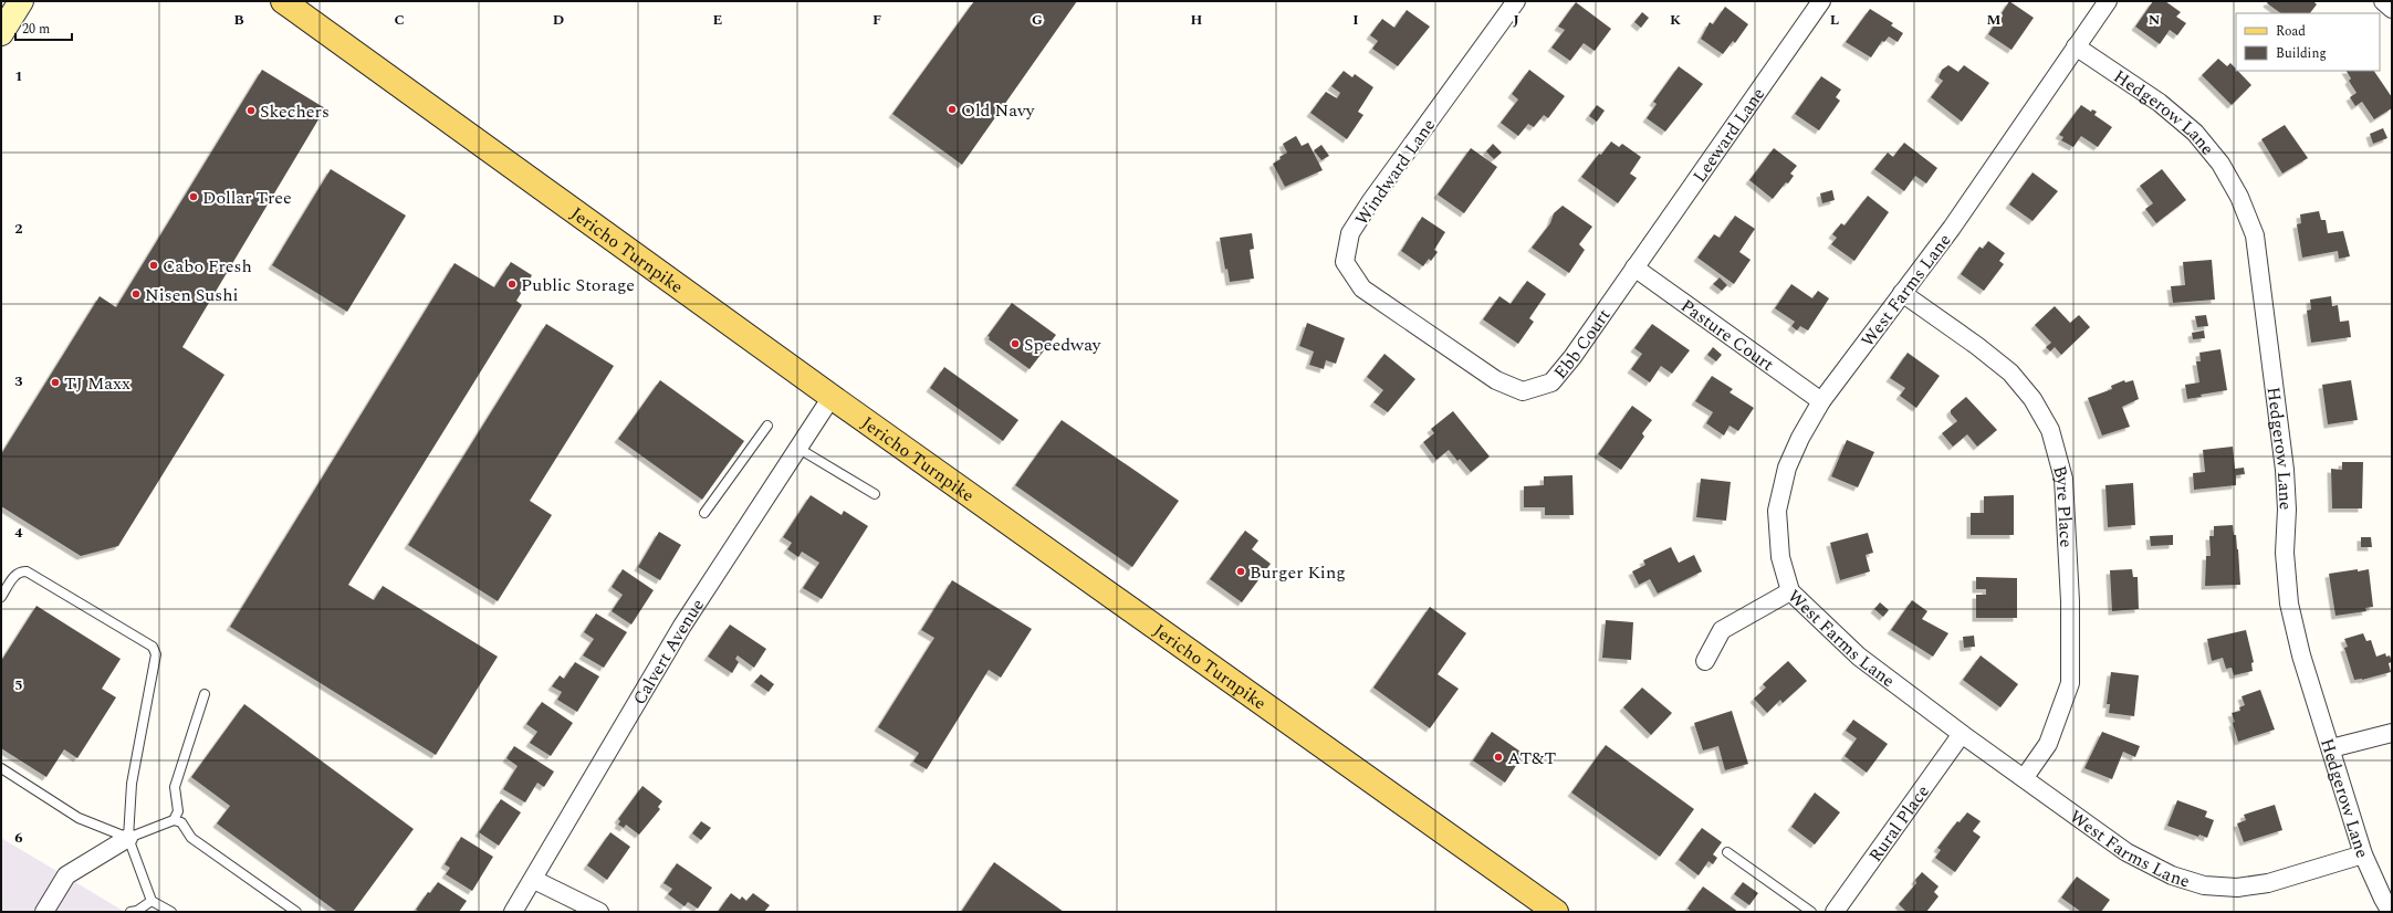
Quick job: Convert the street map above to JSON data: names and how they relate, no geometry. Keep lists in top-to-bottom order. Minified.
{"streets":{"main road":["Jericho Turnpike"],"street":["Hedgerow Lane","Leeward Lane","Windward Lane","West Farms Lane","Pasture Court","Ebb Court","Byre Place","Calvert Avenue","Rural Place"]},"crossings":[["Hedgerow Lane","West Farms Lane"],["Leeward Lane","Pasture Court"],["Leeward Lane","Ebb Court"],["Windward Lane","Ebb Court"],["Jericho Turnpike","Calvert Avenue"],["West Farms Lane","Pasture Court"],["West Farms Lane","Byre Place"],["West Farms Lane","Rural Place"],["Pasture Court","Ebb Court"]],"places":["Old Navy","Skechers","Dollar Tree","Cabo Fresh","Public Storage","Nisen Sushi","Speedway","TJ Maxx","Burger King","AT&T"],"legend":["Road","Building"],"scale_bar":"20 m","grid":{"columns":["B","C","D","E","F","G","H","I","J","K","L","M","N"],"rows":["1","2","3","4","5","6"]}}
